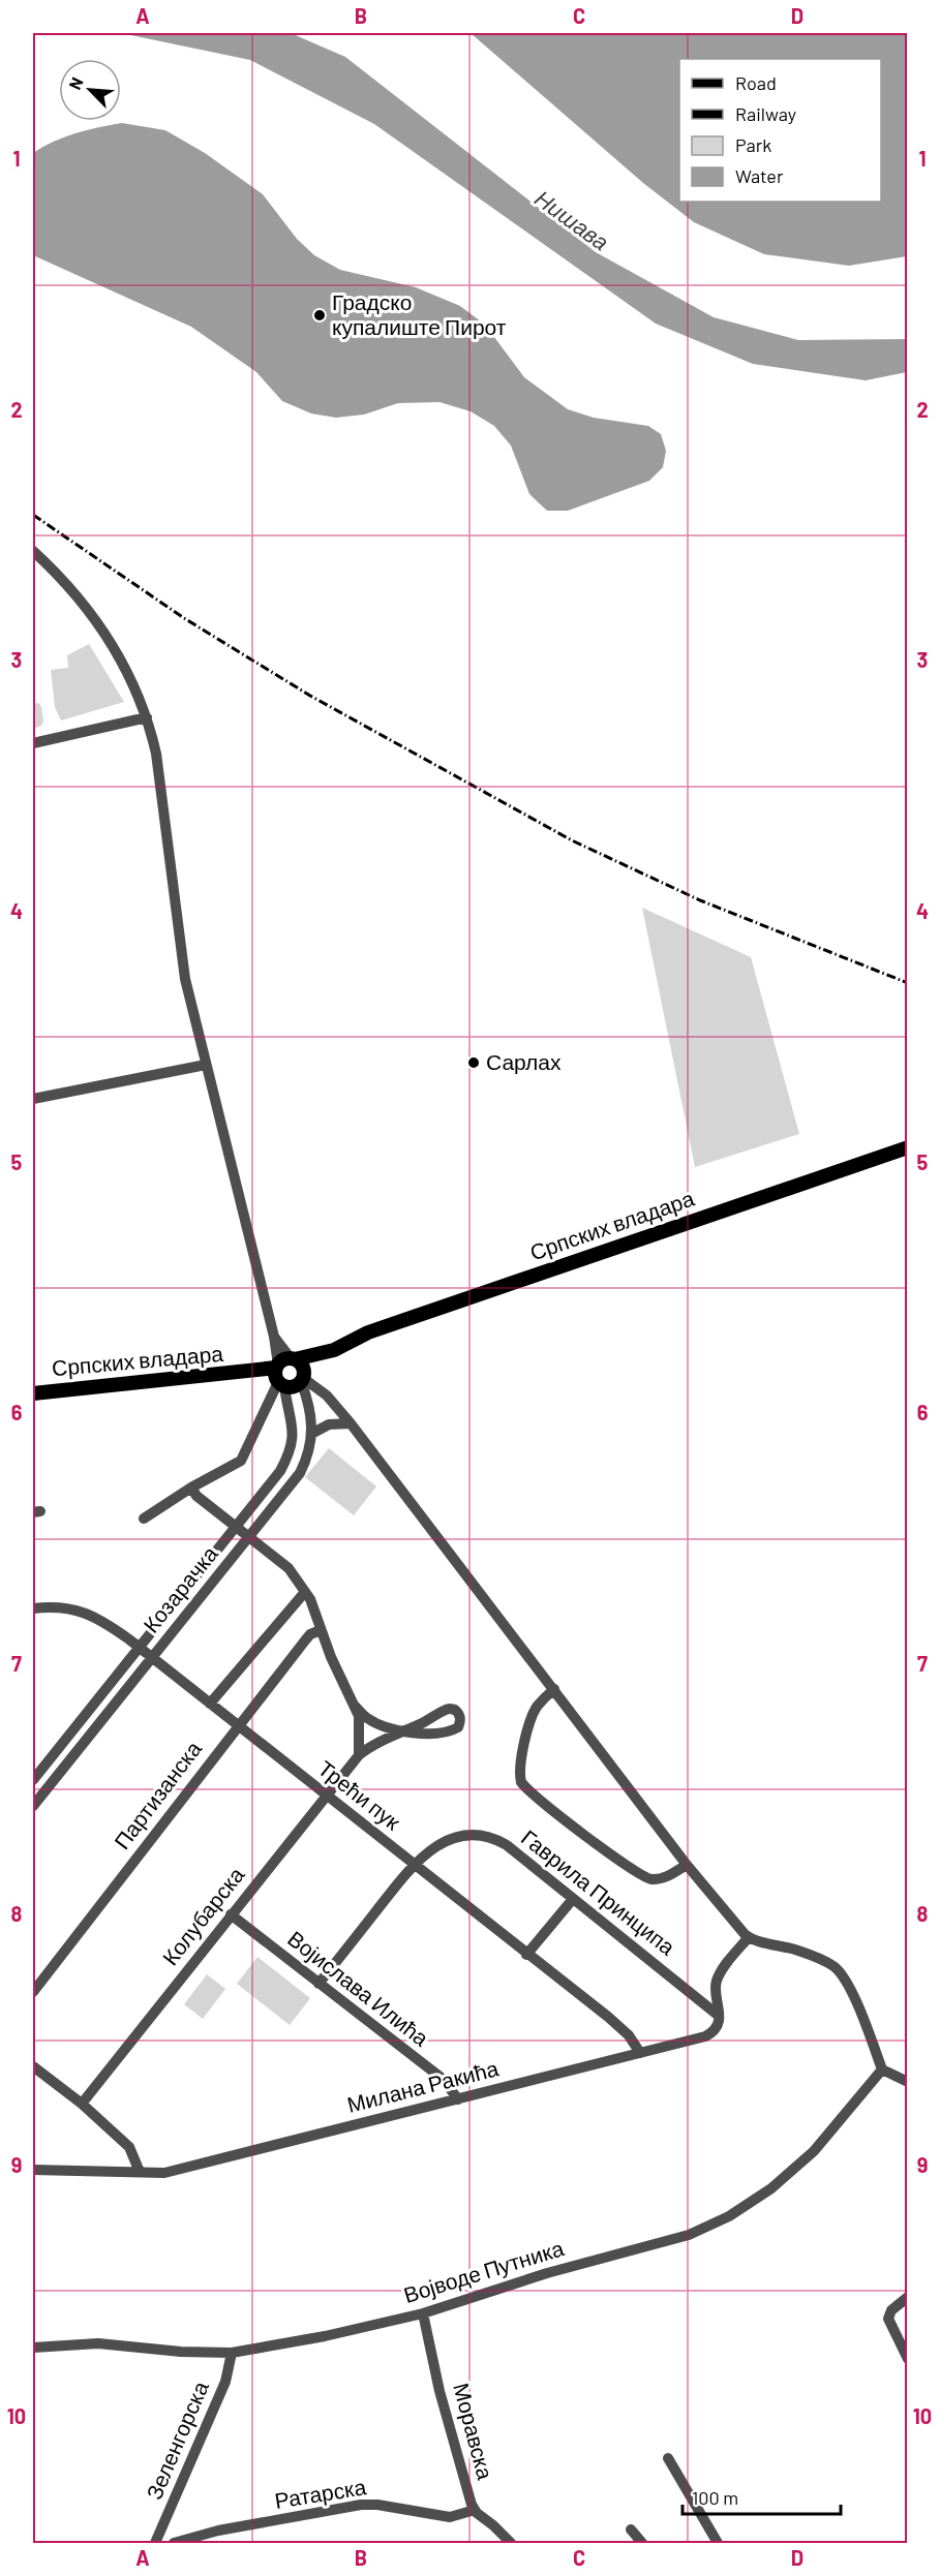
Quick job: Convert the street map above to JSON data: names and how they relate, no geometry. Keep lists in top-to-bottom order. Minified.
{"streets":{"main road":["Српских владара"],"street":["Козарачка","Партизанска","Трећи пук","Гаврила Принципа","Колубарска","Војислава Илића","Милана Ракића","Војводе Путника","Моравска","Зеленгорска","Ратарска"]},"crossings":[["Српских владара","Козарачка"],["Козарачка","Трећи пук"],["Козарачка","Колубарска"],["Партизанска","Трећи пук"],["Партизанска","Колубарска"],["Трећи пук","Гаврила Принципа"],["Трећи пук","Колубарска"],["Трећи пук","Милана Ракића"],["Гаврила Принципа","Војислава Илића"],["Гаврила Принципа","Милана Ракића"],["Колубарска","Војислава Илића"],["Војислава Илића","Милана Ракића"],["Војводе Путника","Моравска"],["Војводе Путника","Зеленгорска"],["Моравска","Ратарска"]],"water":["Нишава"],"places":["Градско купалиште Пирот","Сарлах"],"legend":["Road","Railway","Park","Water"],"scale_bar":"100 m","north":"top left","grid":{"columns":["A","B","C","D"],"rows":["1","2","3","4","5","6","7","8","9","10"]}}
